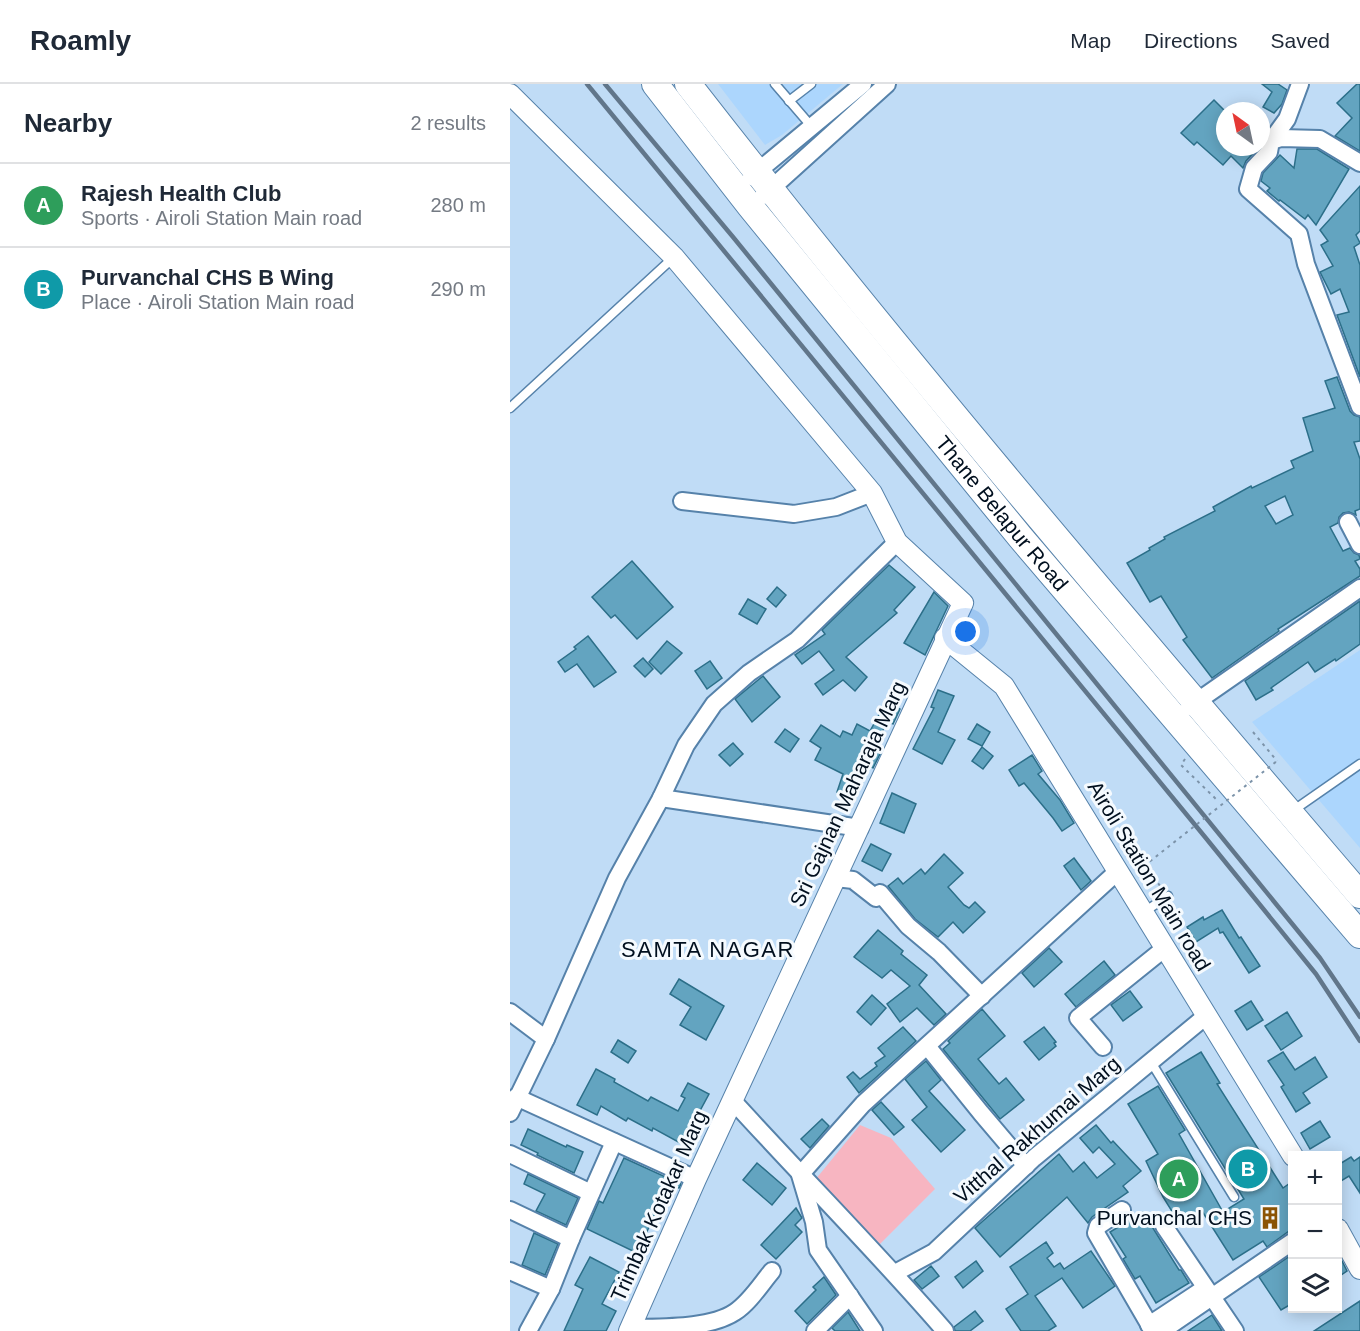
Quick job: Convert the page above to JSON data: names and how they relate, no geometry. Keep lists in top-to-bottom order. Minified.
{"streets":{"main road":["Thane Belapur Road"],"street":["Sri Gajnan Maharaja Marg","Airoli Station Main road","Vitthal Rakhumai Marg","Trimbak Kotakar Marg"]},"crossings":[["Sri Gajnan Maharaja Marg","Airoli Station Main road"],["Sri Gajnan Maharaja Marg","Trimbak Kotakar Marg"],["Airoli Station Main road","Vitthal Rakhumai Marg"]],"districts":["SAMTA NAGAR"],"places":{"building":["Purvanchal CHS"]},"north":"top left","page":{"header":"Roamly","nav":["Map","Directions","Saved"],"heading":["Nearby","2 results"],"list":[{"mark":"A","name":"Rajesh Health Club","note":"Sports · Airoli Station Main road","value":"280 m"},{"mark":"B","name":"Purvanchal CHS B Wing","note":"Place · Airoli Station Main road","value":"290 m"}],"pins":["B","A"],"map_buttons":["+","−"]}}
